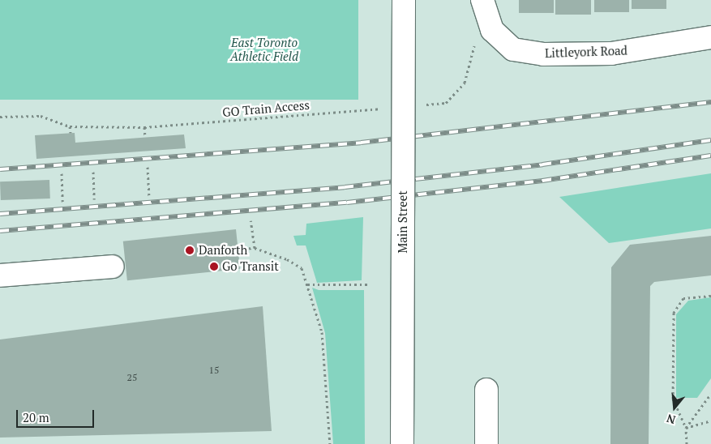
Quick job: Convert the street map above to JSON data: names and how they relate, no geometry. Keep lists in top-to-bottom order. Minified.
{"streets":{"street":["Littleyork Road","Main Street"],"path":["GO Train Access"]},"parks":["East Toronto Athletic Field"],"places":["Danforth","Go Transit"],"house_numbers":["15","25"],"scale_bar":"20 m","north":"bottom"}
